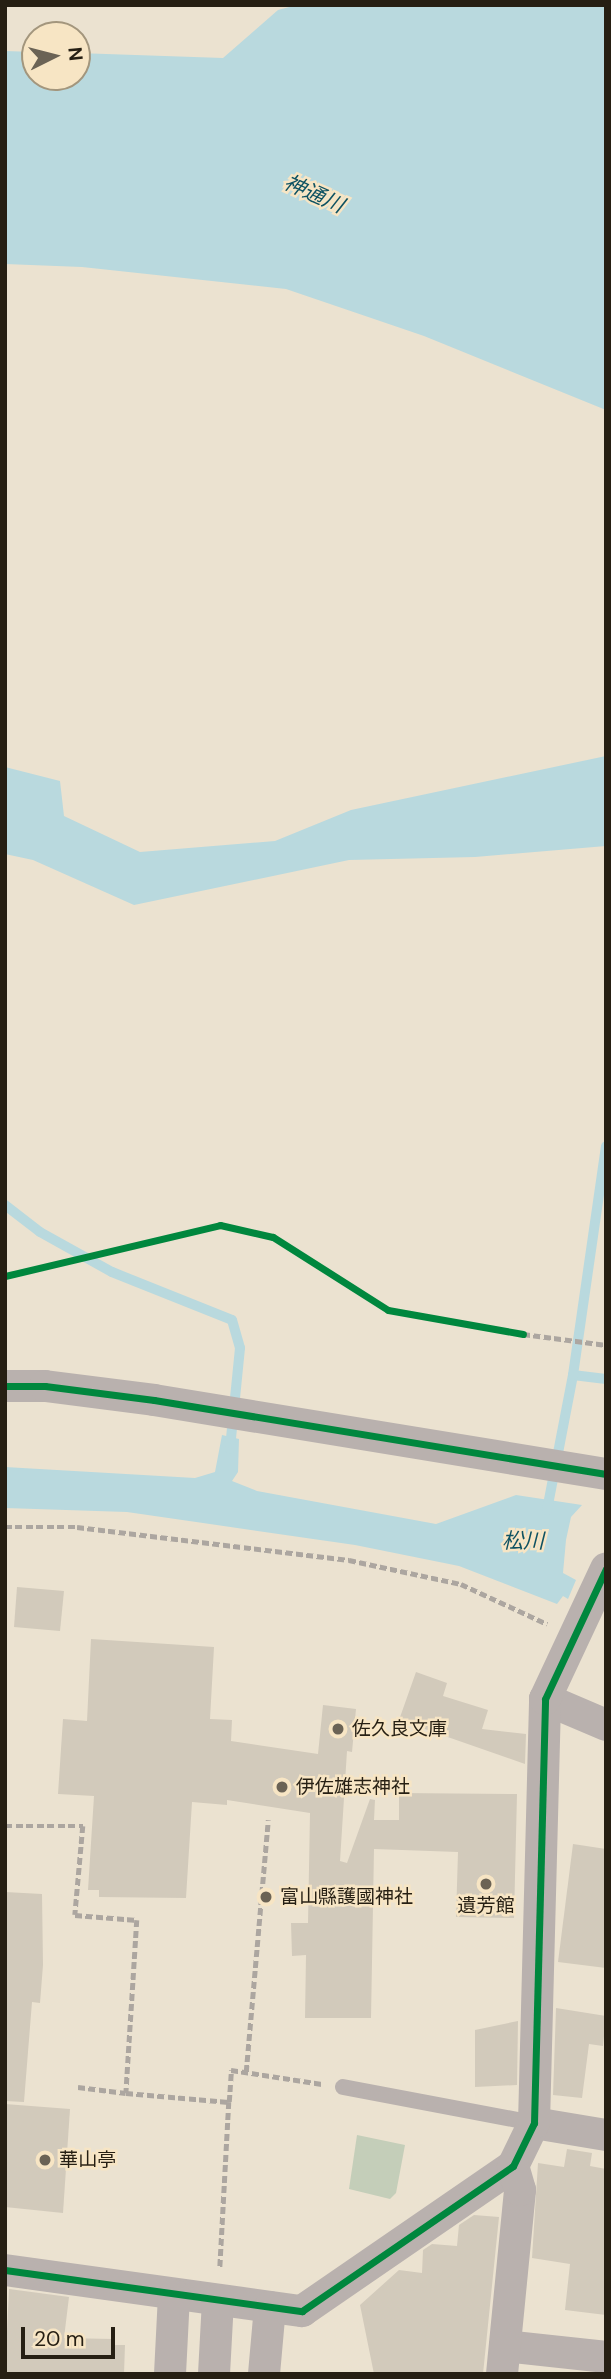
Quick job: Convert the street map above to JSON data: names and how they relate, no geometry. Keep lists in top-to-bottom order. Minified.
{"water":["神通川","松川"],"places":["佐久良文庫","伊佐雄志神社","遺芳館","富山縣護國神社","華山亭"],"scale_bar":"20 m","north":"right"}
